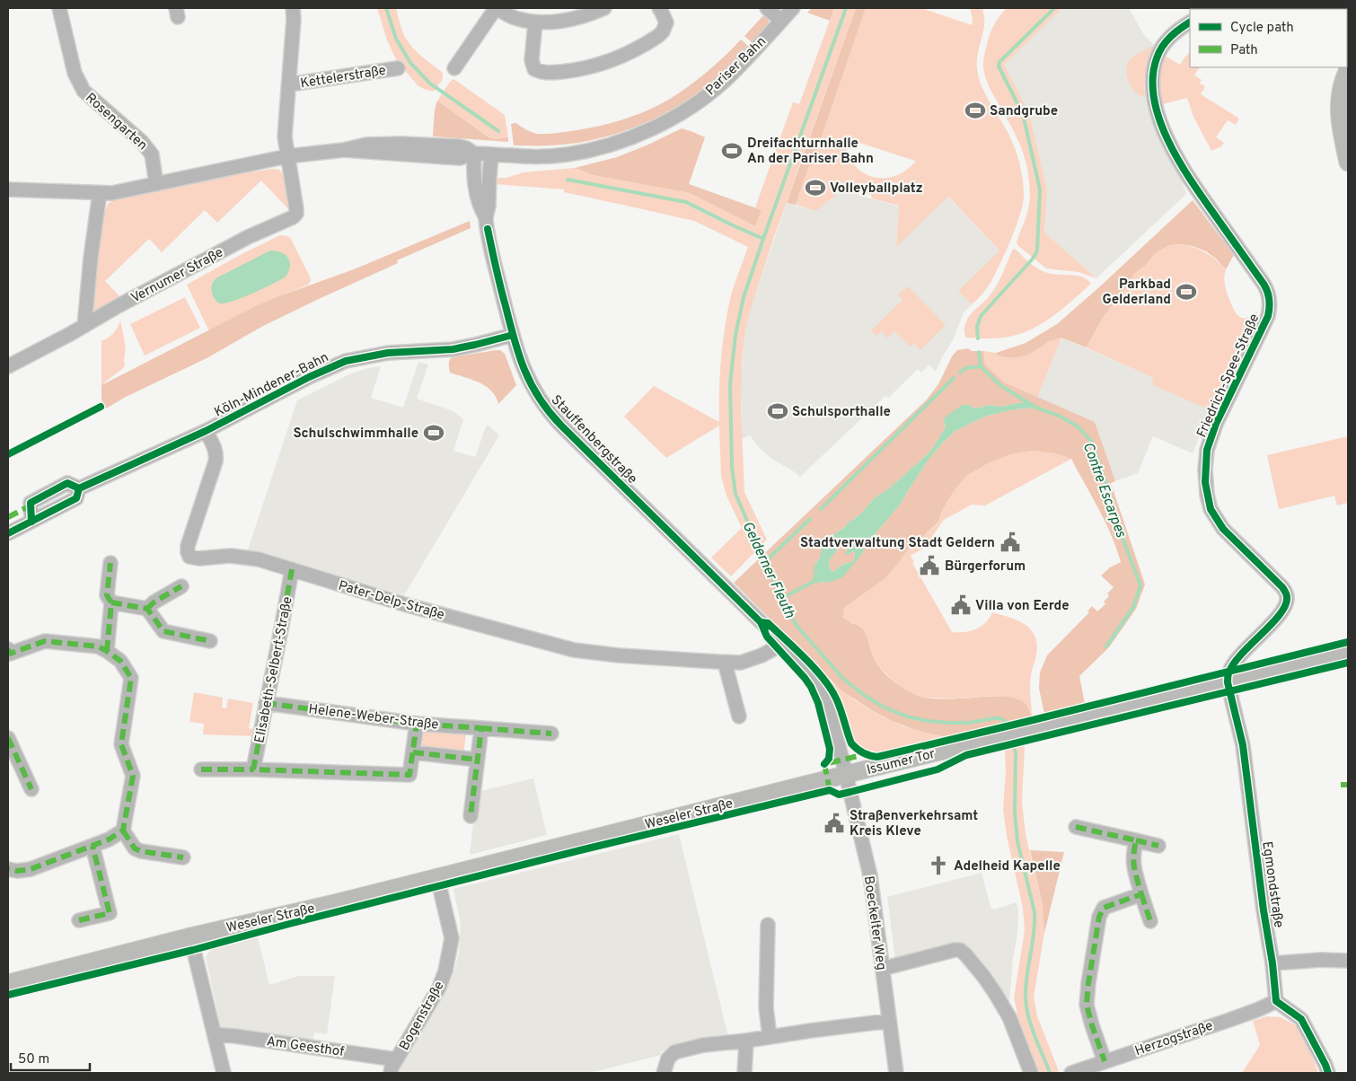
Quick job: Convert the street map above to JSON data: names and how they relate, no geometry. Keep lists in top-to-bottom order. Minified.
{"streets":{"main road":["Issumer Tor","Weseler Straße"],"street":["Pariser Bahn","Kettelerstraße","Rosengarten","Vernumer Straße","Friedrich-Spee-Straße","Köln-Mindener-Bahn","Stauffenbergstraße","Pater-Delp-Straße","Elisabeth-Selbert-Straße","Helene-Weber-Straße","Egmondstraße","Boeckelter Weg","Bogenstraße","Herzogstraße","Am Geesthof"]},"crossings":[["Pariser Bahn","Stauffenbergstraße"],["Kettelerstraße","Vernumer Straße"],["Friedrich-Spee-Straße","Issumer Tor"],["Friedrich-Spee-Straße","Egmondstraße"],["Köln-Mindener-Bahn","Stauffenbergstraße"],["Köln-Mindener-Bahn","Pater-Delp-Straße"],["Stauffenbergstraße","Pater-Delp-Straße"],["Stauffenbergstraße","Issumer Tor"],["Stauffenbergstraße","Weseler Straße"],["Stauffenbergstraße","Boeckelter Weg"],["Pater-Delp-Straße","Elisabeth-Selbert-Straße"],["Elisabeth-Selbert-Straße","Helene-Weber-Straße"],["Issumer Tor","Weseler Straße"],["Issumer Tor","Egmondstraße"],["Issumer Tor","Boeckelter Weg"],["Weseler Straße","Boeckelter Weg"],["Weseler Straße","Bogenstraße"],["Egmondstraße","Herzogstraße"],["Bogenstraße","Am Geesthof"]],"water":["Contre Escarpes","Gelderner Fleuth"],"places":{"sports":["Sandgrube","Dreifachturnhalle An der Pariser Bahn","Volleyballplatz","Parkbad Gelderland","Schulsporthalle","Schulschwimmhalle"],"public building":["Stadtverwaltung Stadt Geldern","Bürgerforum","Villa von Eerde","Straßenverkehrsamt Kreis Kleve"],"church":["Adelheid Kapelle"]},"legend":["Cycle path","Path"],"scale_bar":"50 m"}
